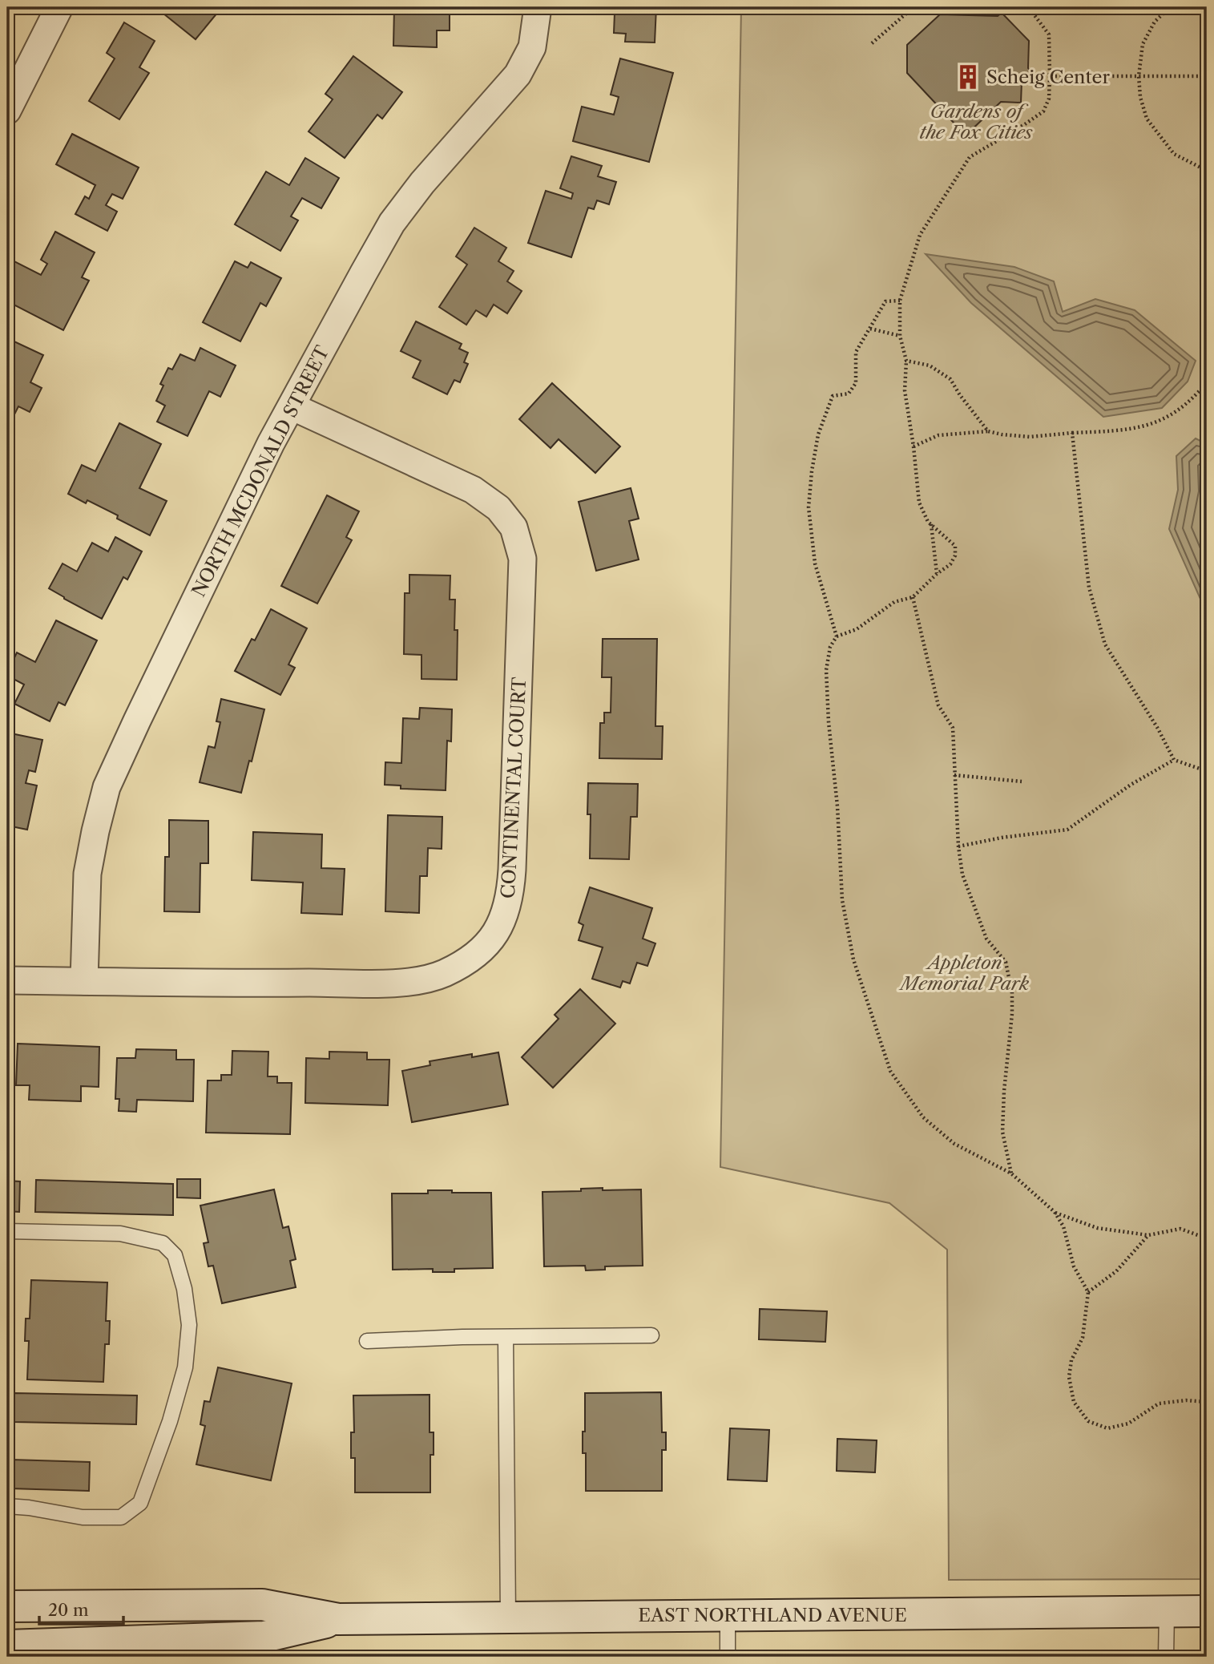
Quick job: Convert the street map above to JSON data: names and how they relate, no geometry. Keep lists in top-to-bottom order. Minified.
{"streets":{"main road":["EAST NORTHLAND AVENUE"],"street":["NORTH MCDONALD STREET","CONTINENTAL COURT"]},"crossings":[["NORTH MCDONALD STREET","CONTINENTAL COURT"]],"parks":["Gardens of the Fox Cities","Appleton Memorial Park"],"places":{"building":["Scheig Center"]},"scale_bar":"20 m"}
